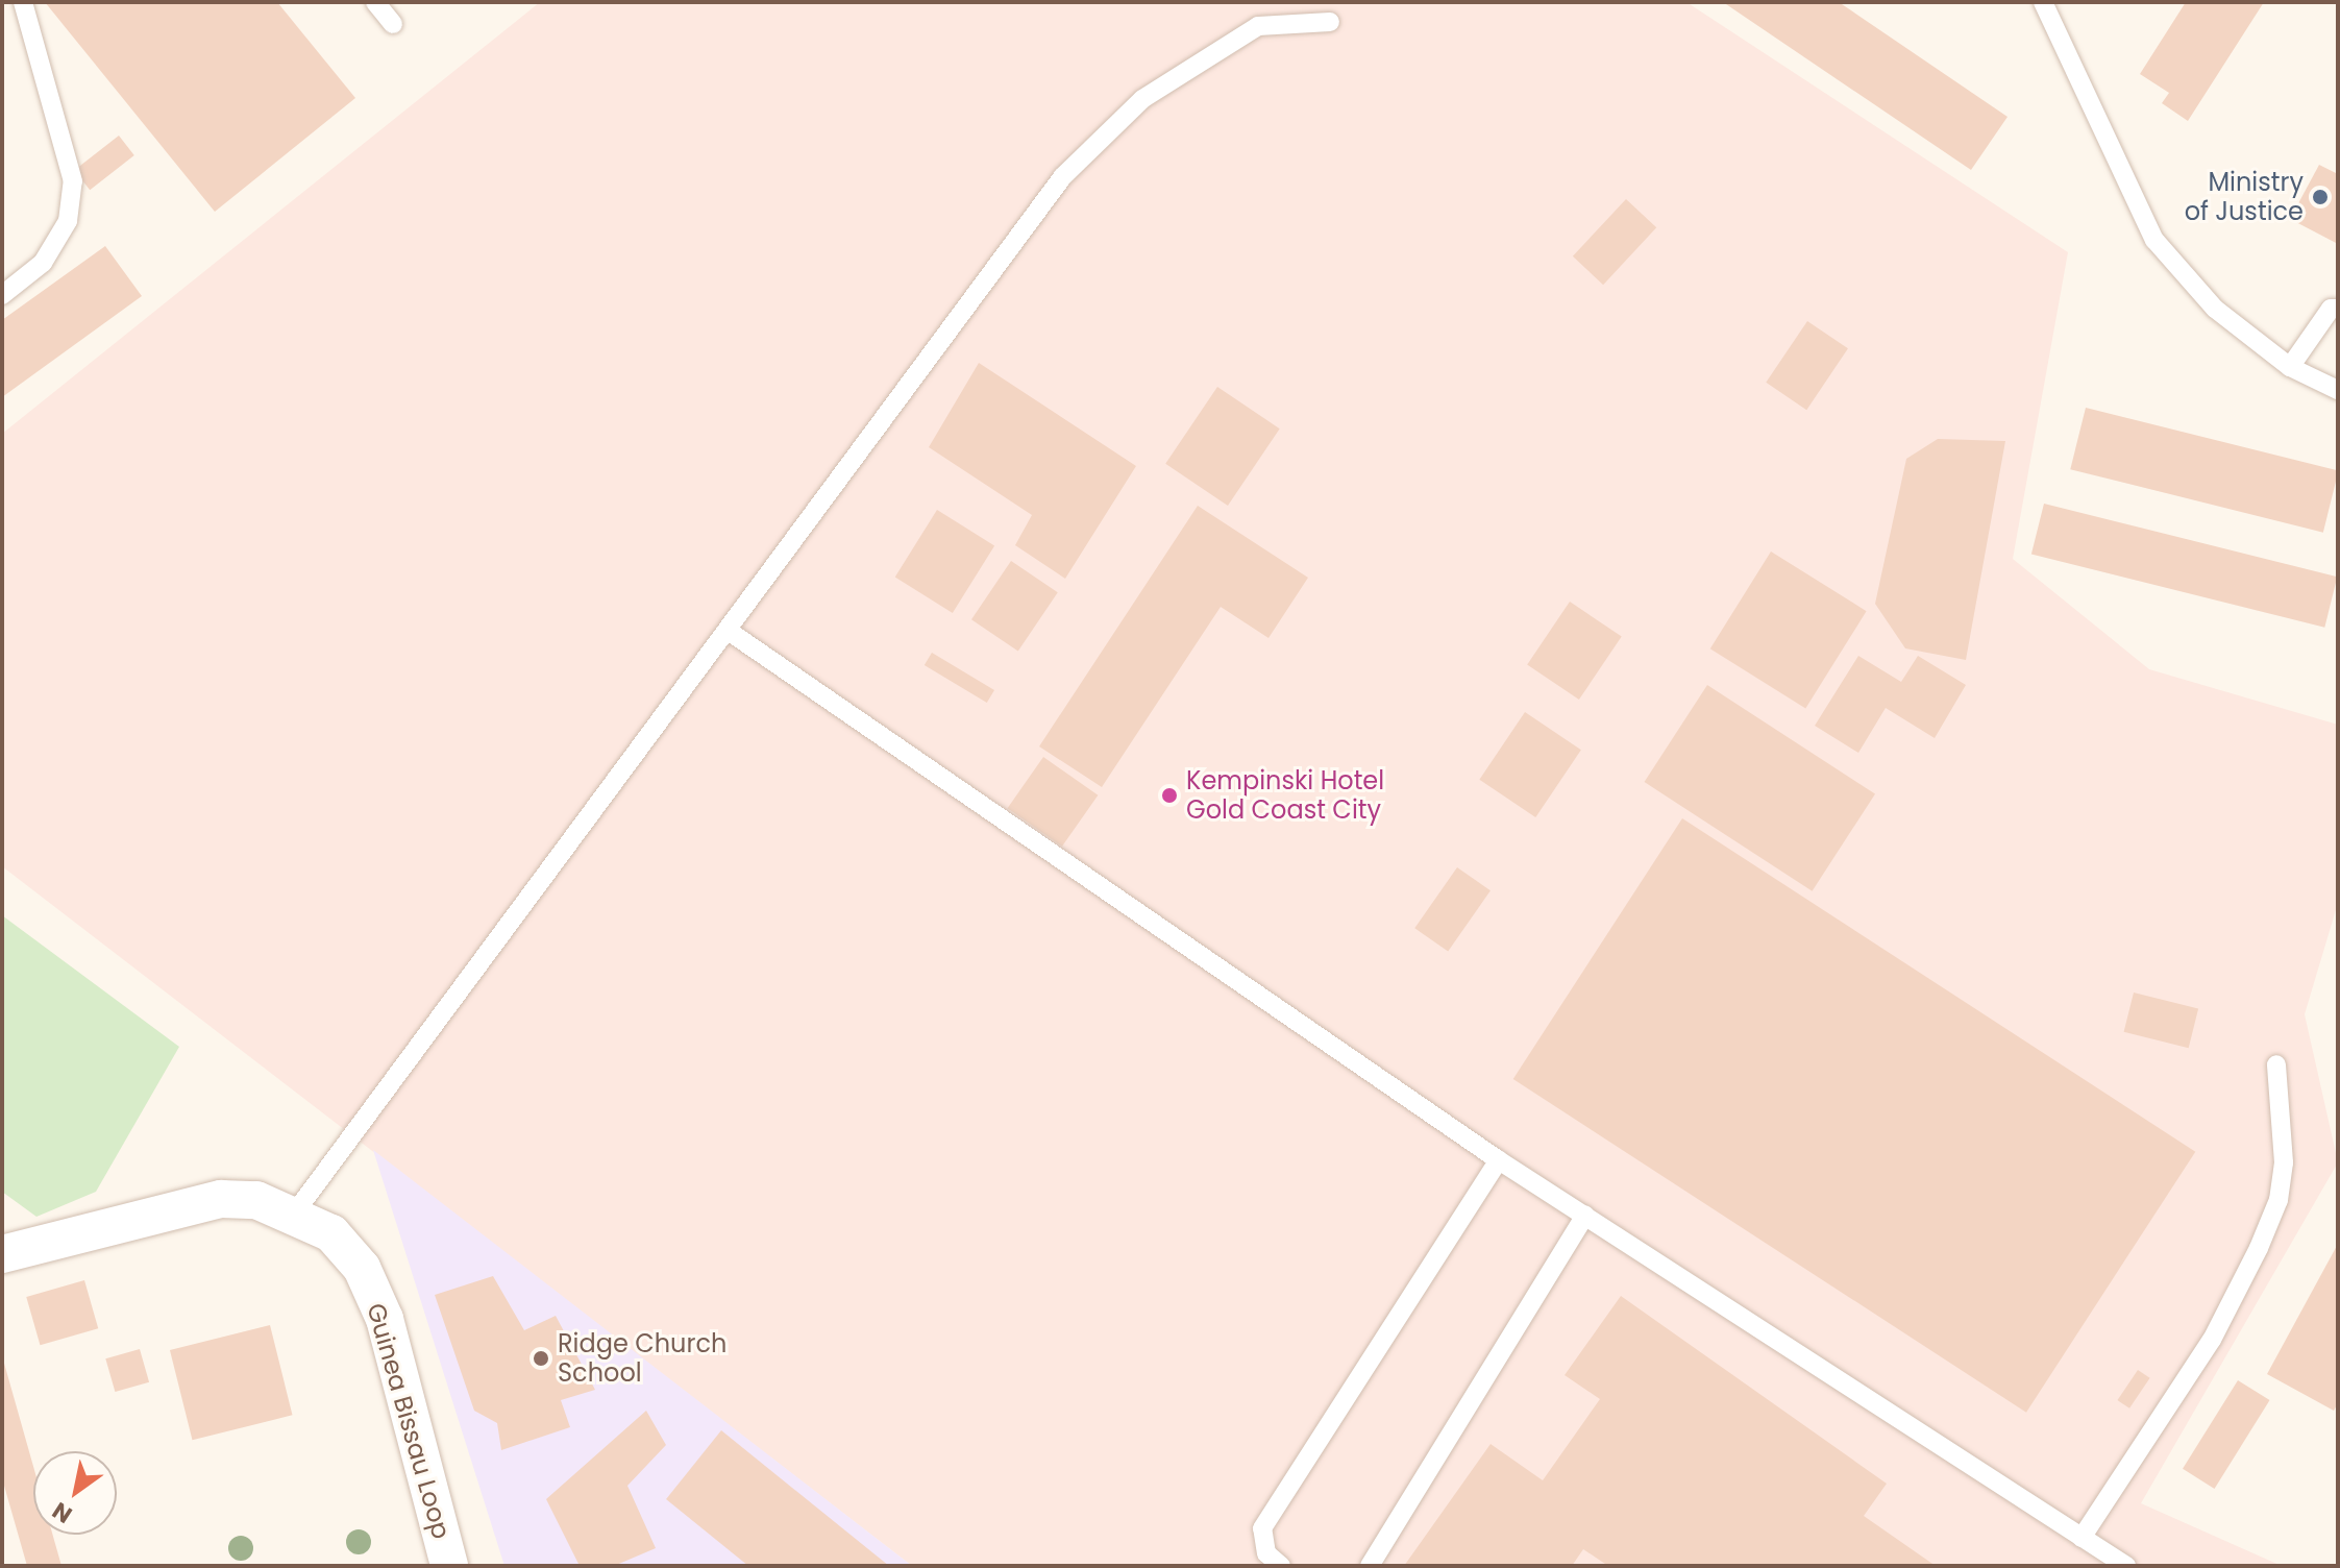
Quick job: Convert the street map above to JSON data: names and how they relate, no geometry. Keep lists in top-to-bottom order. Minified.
{"streets":{"street":["Guinea Bissau Loop"]},"places":["Ministry of Justice","Kempinski Hotel Gold Coast City","Ridge Church School"],"north":"bottom left"}
